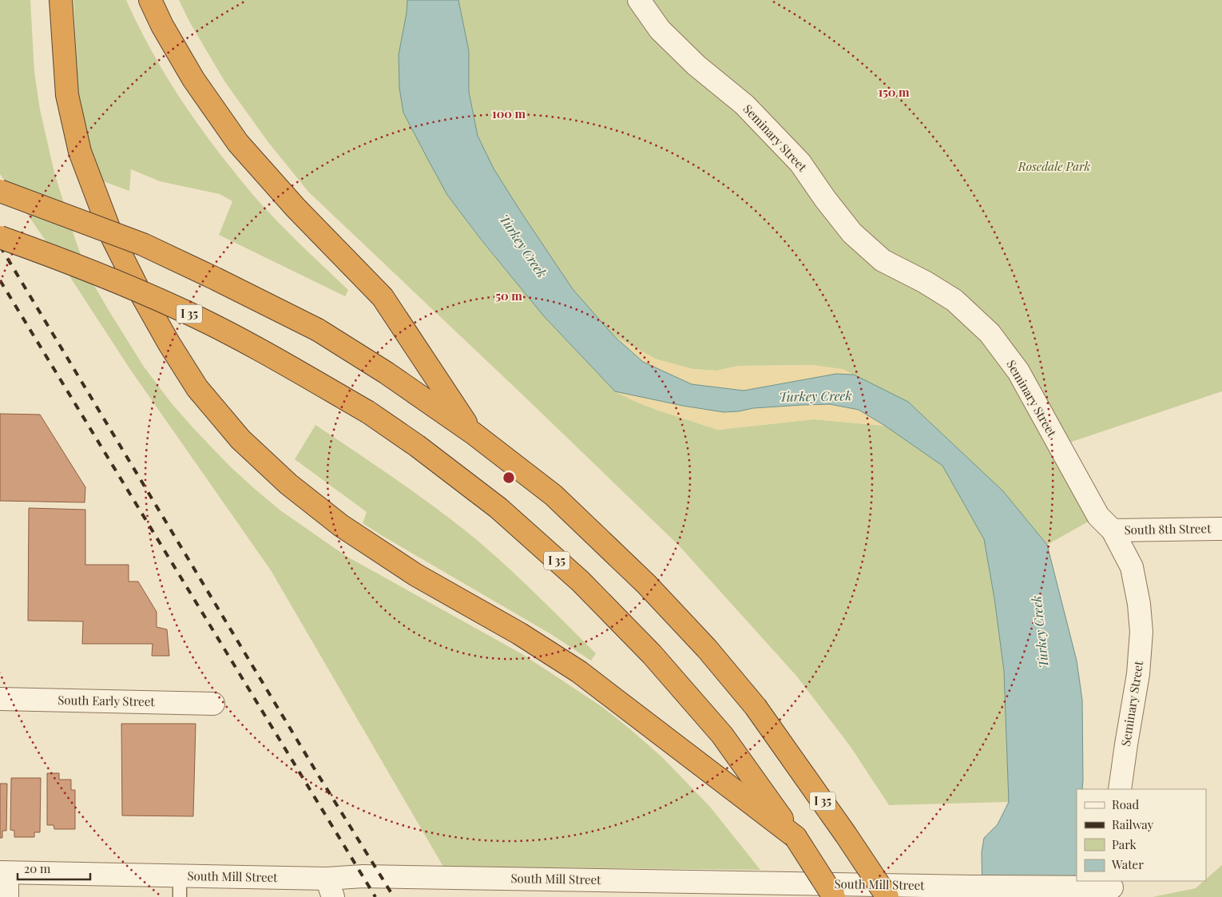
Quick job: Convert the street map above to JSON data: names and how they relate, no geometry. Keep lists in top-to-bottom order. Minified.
{"streets":{"highway":["I 35"],"street":["Seminary Street","South 8th Street","South Early Street","South Mill Street"]},"crossings":[["Seminary Street","South 8th Street"]],"water":["Turkey Creek"],"parks":["Rosedale Park"],"legend":["Road","Railway","Park","Water"],"scale_bar":"20 m","rings":["150 m","100 m","50 m"]}
